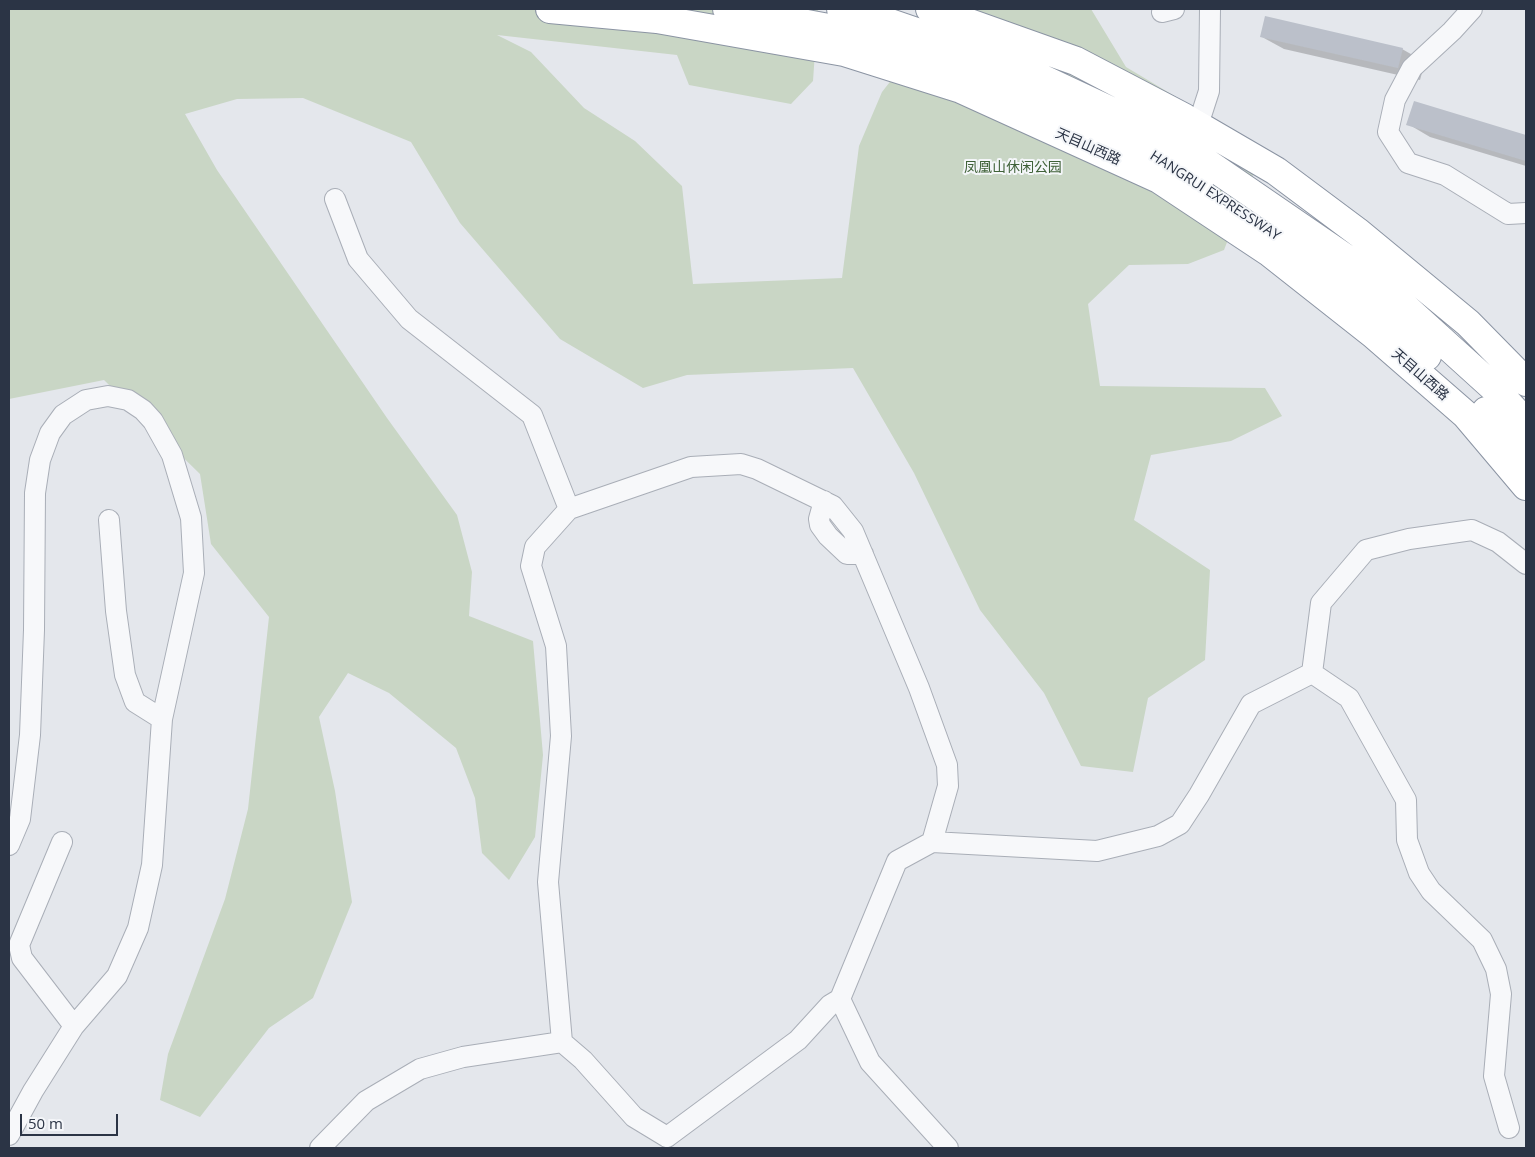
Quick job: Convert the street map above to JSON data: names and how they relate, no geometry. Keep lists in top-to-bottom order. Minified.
{"streets":{"highway":["天目山西路","HANGRUI EXPRESSWAY"]},"parks":["凤凰山休闲公园"],"scale_bar":"50 m"}
